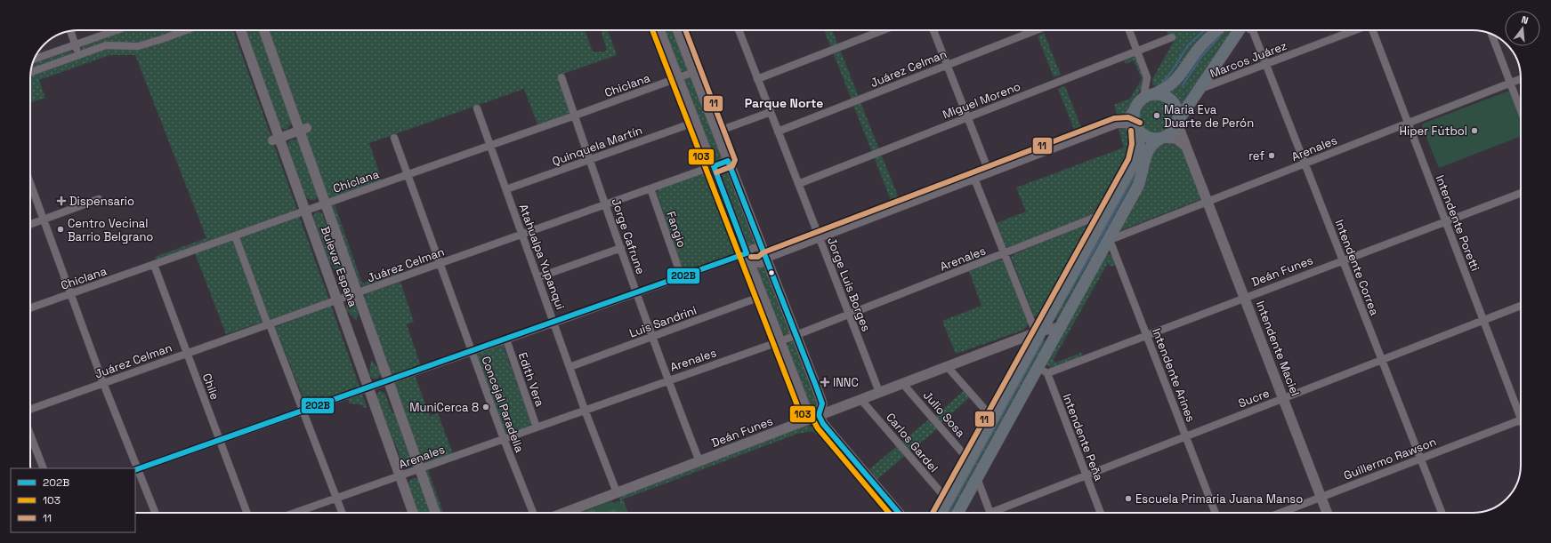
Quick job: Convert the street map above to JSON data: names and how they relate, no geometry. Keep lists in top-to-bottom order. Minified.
{"streets":{"main road":["Bulevar España","Deán Funes","Intendente Maciel"],"street":["Marcos Juárez","Juárez Celman","Chiclana","Miguel Moreno","Quinquela Martín","Arenales","Intendente Poretti","Fangio","Jorge Cafrune","Atahualpa Yupanqui","Intendente Correa","Jorge Luis Borges","Luis Sandrini","Intendente Arines","Edith Vera","Chile","Sucre","Concejal Paradella","Julio Sosa","Intendente Peña","Carlos Gardel","Guillermo Rawson"]},"crossings":[["Marcos Juárez","Intendente Correa"],["Juárez Celman","Fangio"],["Juárez Celman","Jorge Cafrune"],["Juárez Celman","Atahualpa Yupanqui"],["Juárez Celman","Bulevar España"],["Juárez Celman","Jorge Luis Borges"],["Juárez Celman","Chile"],["Juárez Celman","Concejal Paradella"],["Chiclana","Jorge Cafrune"],["Chiclana","Atahualpa Yupanqui"],["Chiclana","Bulevar España"],["Chiclana","Chile"],["Chiclana","Concejal Paradella"],["Miguel Moreno","Jorge Luis Borges"],["Quinquela Martín","Jorge Cafrune"],["Quinquela Martín","Atahualpa Yupanqui"],["Arenales","Intendente Poretti"],["Arenales","Jorge Cafrune"],["Arenales","Atahualpa Yupanqui"],["Arenales","Bulevar España"],["Arenales","Intendente Correa"],["Arenales","Jorge Luis Borges"],["Arenales","Intendente Maciel"],["Arenales","Intendente Arines"],["Arenales","Edith Vera"],["Arenales","Concejal Paradella"],["Intendente Poretti","Deán Funes"],["Intendente Poretti","Sucre"],["Jorge Cafrune","Deán Funes"],["Jorge Cafrune","Luis Sandrini"],["Atahualpa Yupanqui","Deán Funes"],["Atahualpa Yupanqui","Luis Sandrini"],["Intendente Correa","Deán Funes"],["Intendente Correa","Sucre"],["Intendente Correa","Guillermo Rawson"],["Deán Funes","Jorge Luis Borges"],["Deán Funes","Intendente Maciel"],["Deán Funes","Intendente Arines"],["Deán Funes","Julio Sosa"],["Deán Funes","Intendente Peña"],["Deán Funes","Carlos Gardel"],["Intendente Maciel","Sucre"],["Intendente Maciel","Guillermo Rawson"],["Intendente Arines","Sucre"],["Sucre","Intendente Peña"]],"districts":["Parque Norte"],"places":{"other":["Maria Eva Duarte de Perón","Hiper Fútbol","ref","Centro Vecinal Barrio Belgrano","MuniCerca 8","Escuela Primaria Juana Manso"],"health":["Dispensario","INNC"]},"lines":["transit line 103","transit line 11","transit line 202B"],"legend":["202B","103","11"],"north":"top"}
